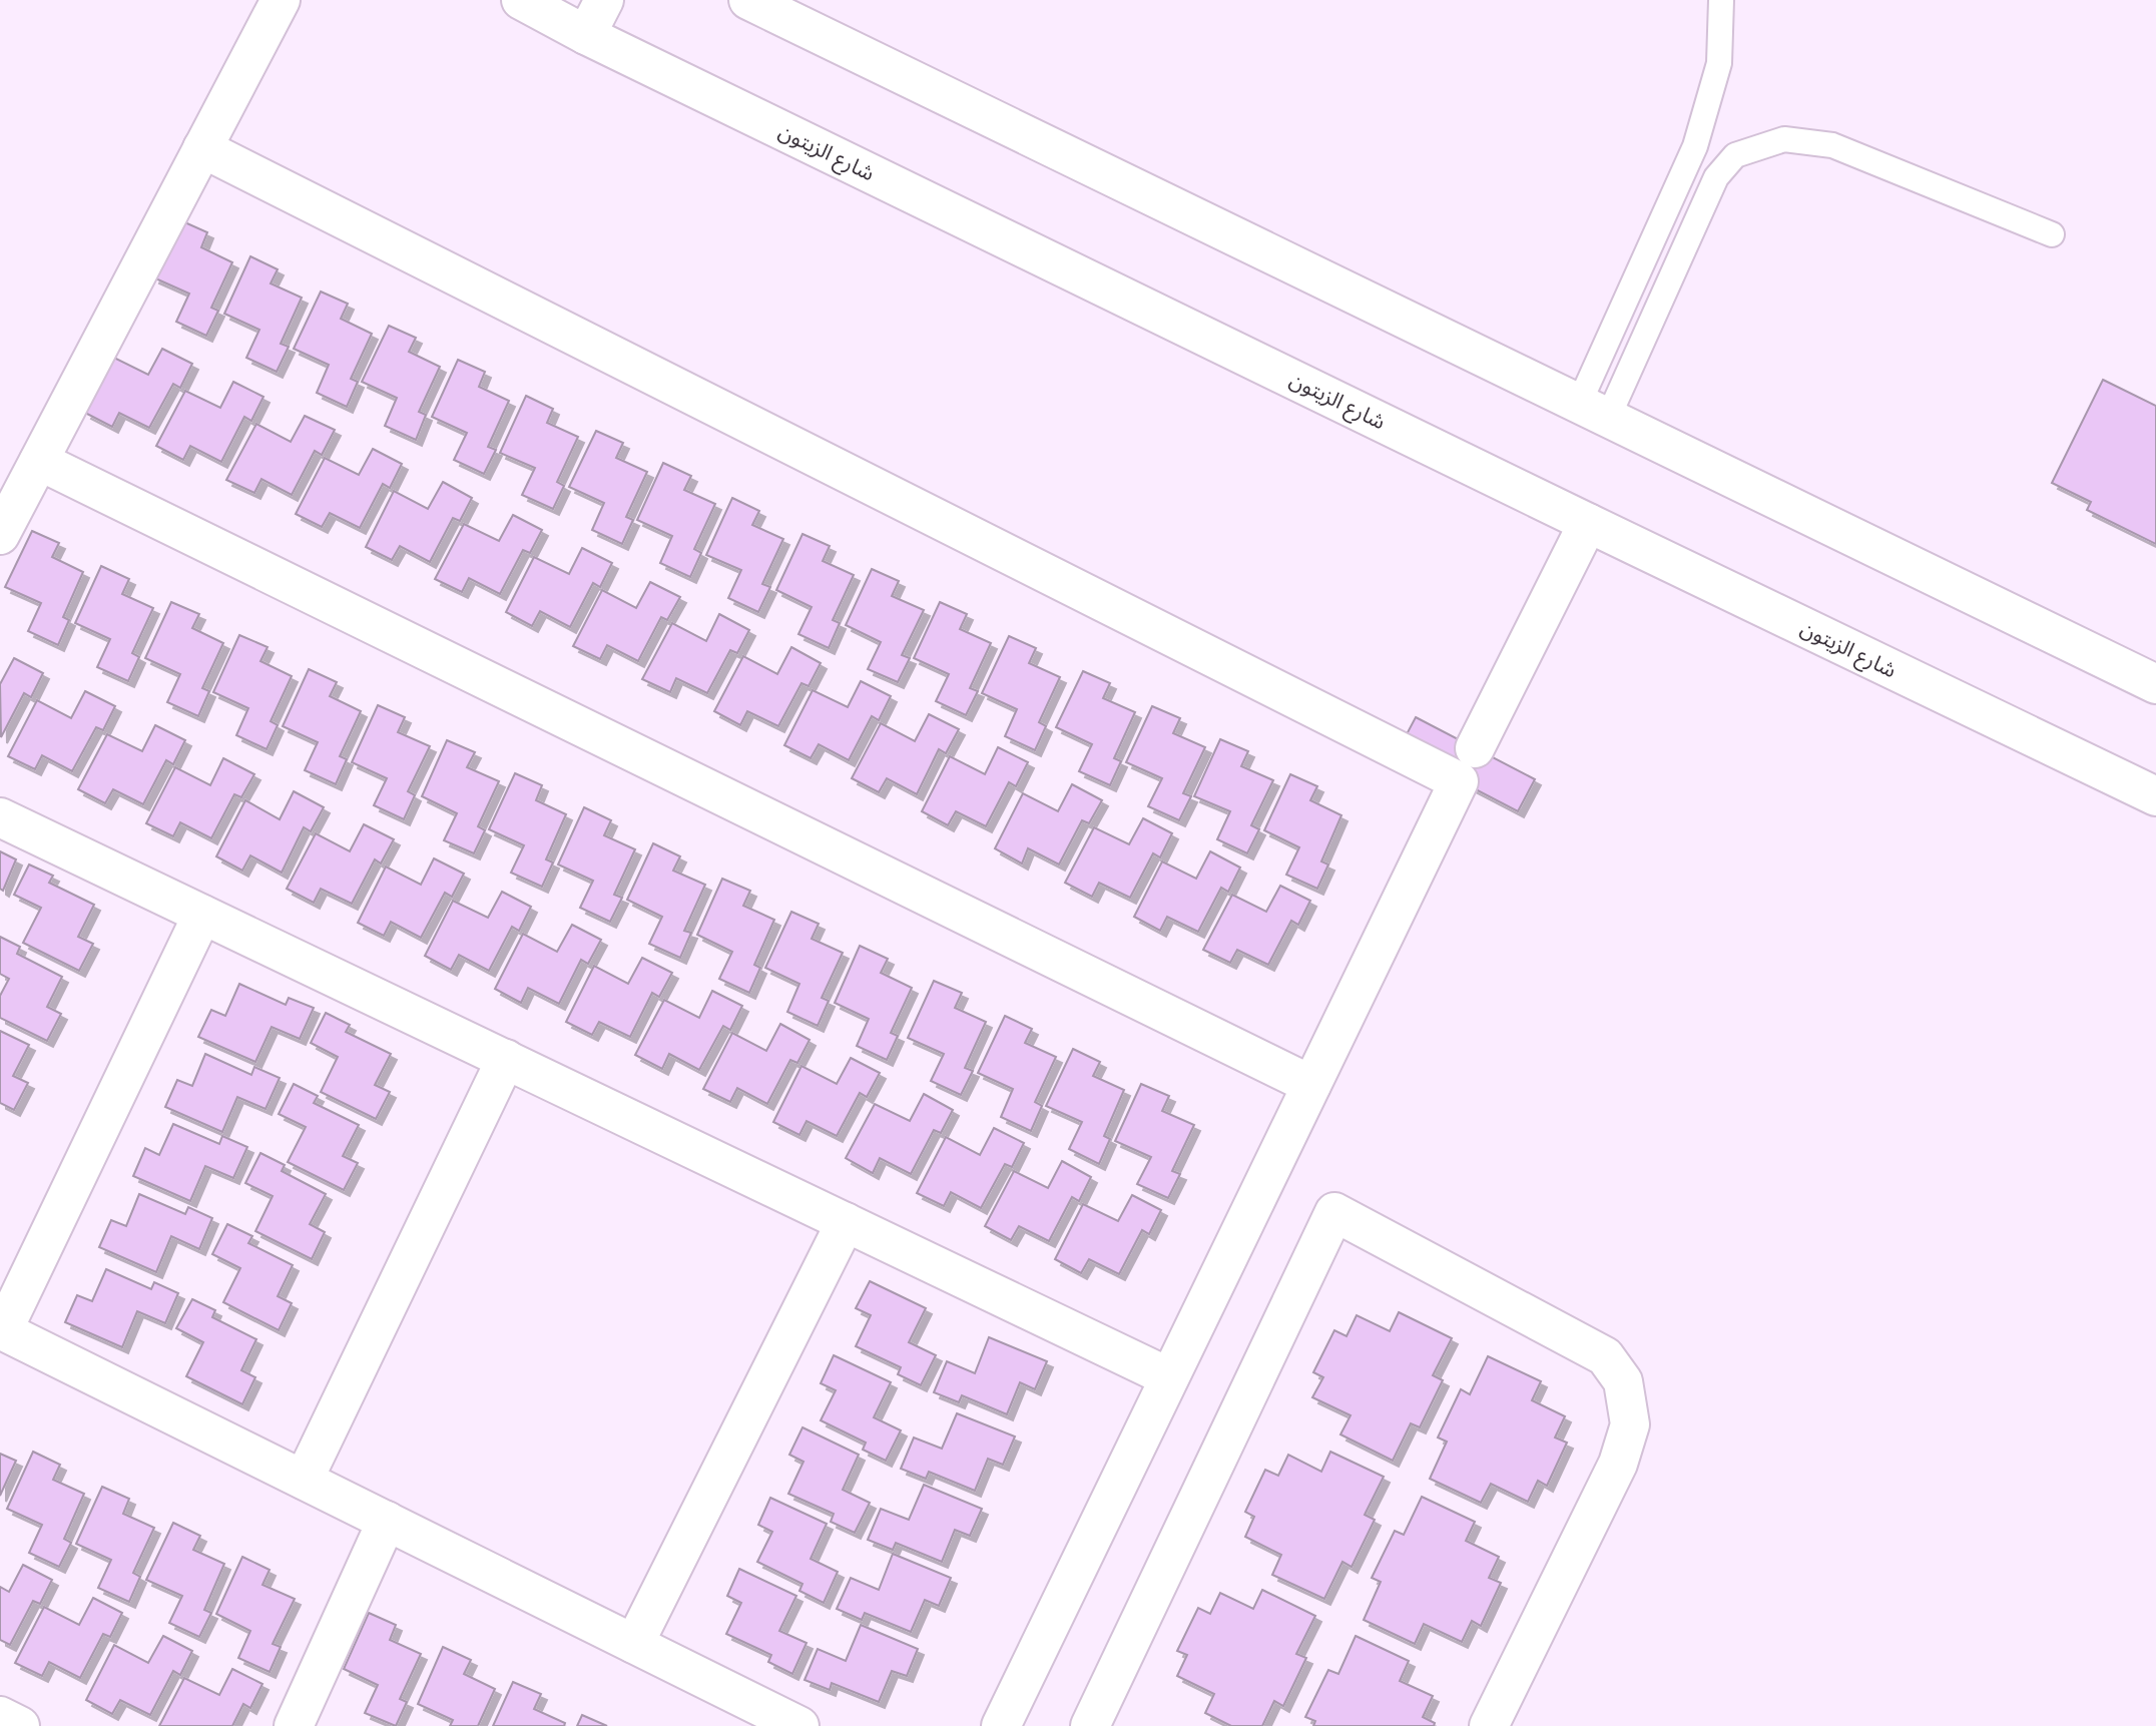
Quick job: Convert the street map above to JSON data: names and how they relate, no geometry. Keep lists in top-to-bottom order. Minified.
{"streets":{"street":["شارع الزيتون"]}}
